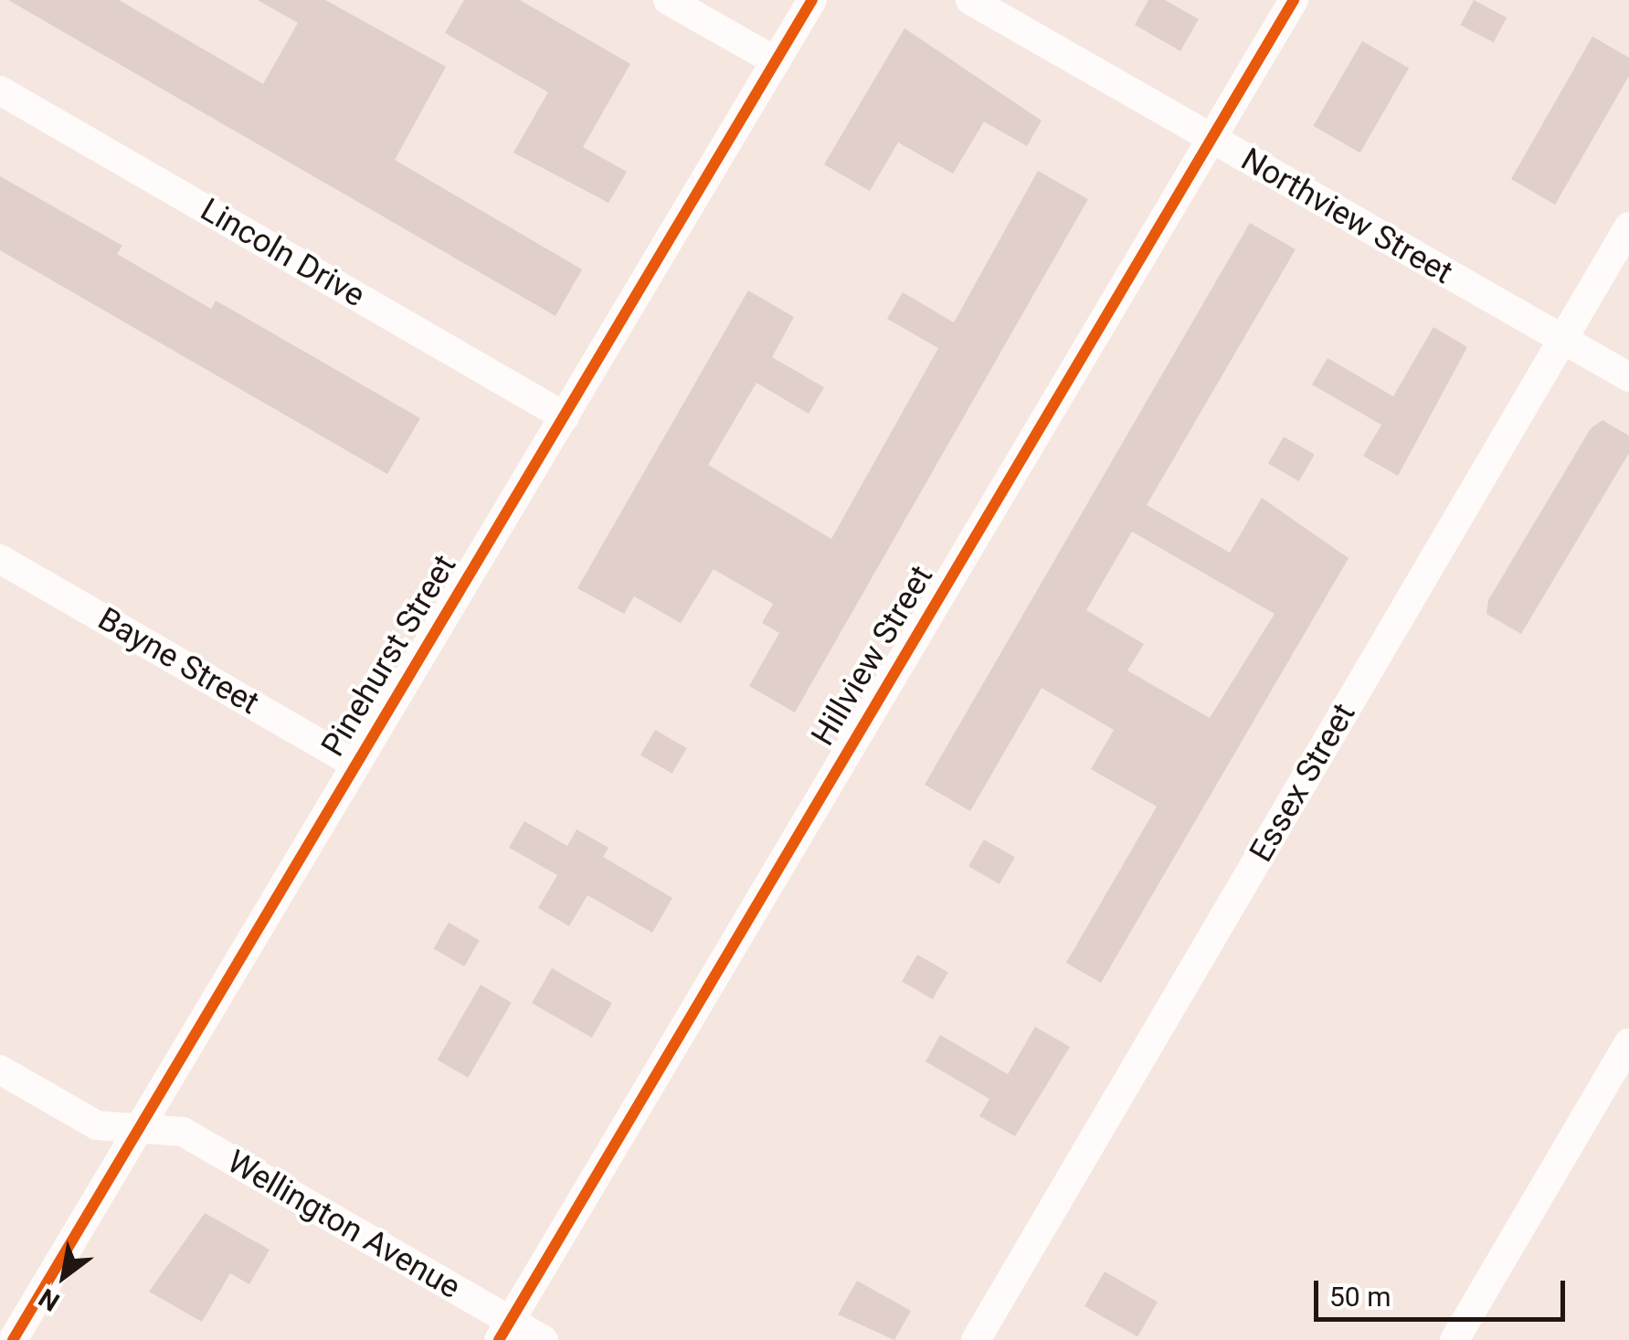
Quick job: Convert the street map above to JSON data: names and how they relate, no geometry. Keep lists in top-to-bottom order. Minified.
{"streets":{"street":["Northview Street","Lincoln Drive","Pinehurst Street","Hillview Street","Bayne Street","Essex Street","Wellington Avenue"]},"crossings":[["Northview Street","Hillview Street"],["Northview Street","Essex Street"],["Lincoln Drive","Pinehurst Street"],["Pinehurst Street","Bayne Street"],["Pinehurst Street","Wellington Avenue"],["Hillview Street","Wellington Avenue"]],"scale_bar":"50 m","north":"bottom left"}
